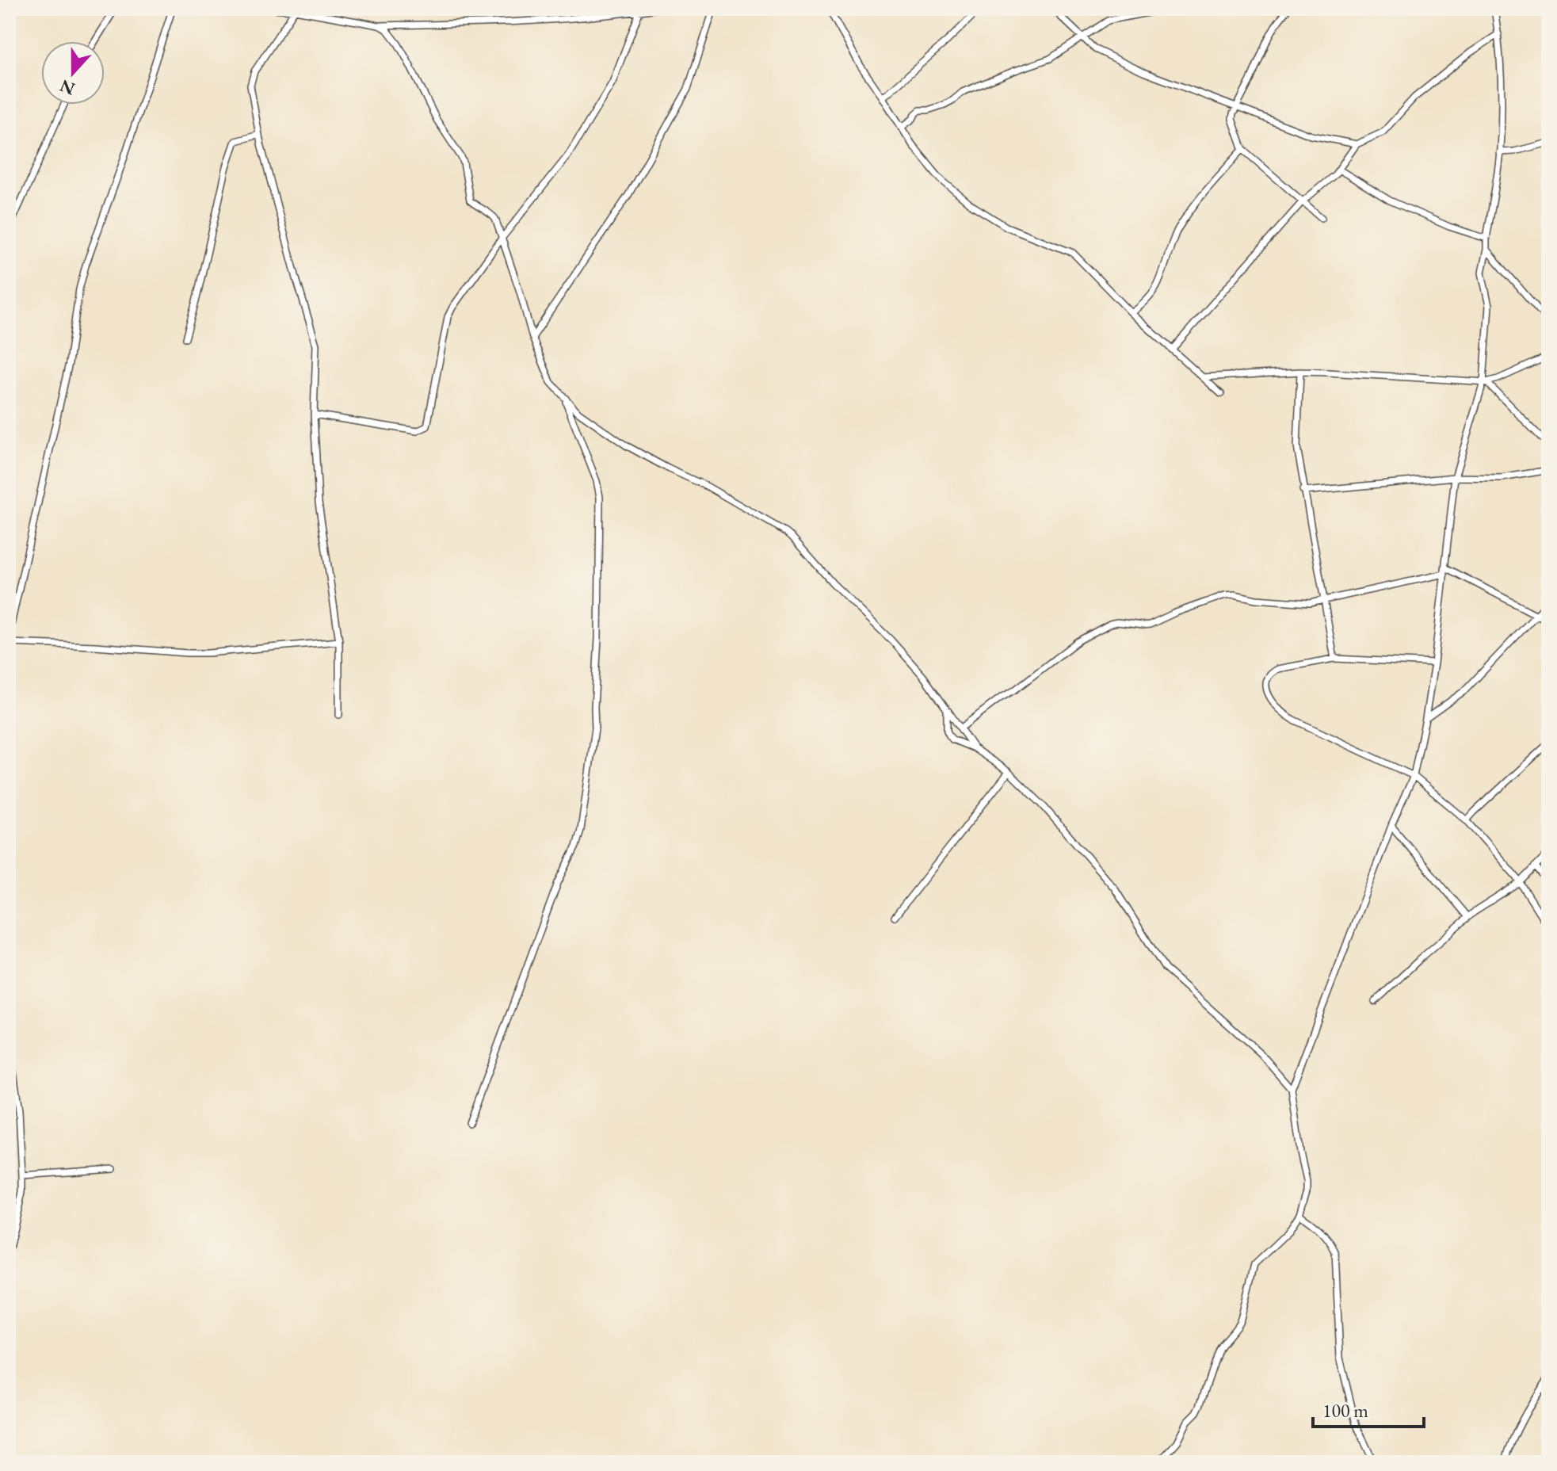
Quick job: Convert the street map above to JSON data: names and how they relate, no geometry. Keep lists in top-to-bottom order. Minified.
{"scale_bar":"100 m","north":"bottom"}
